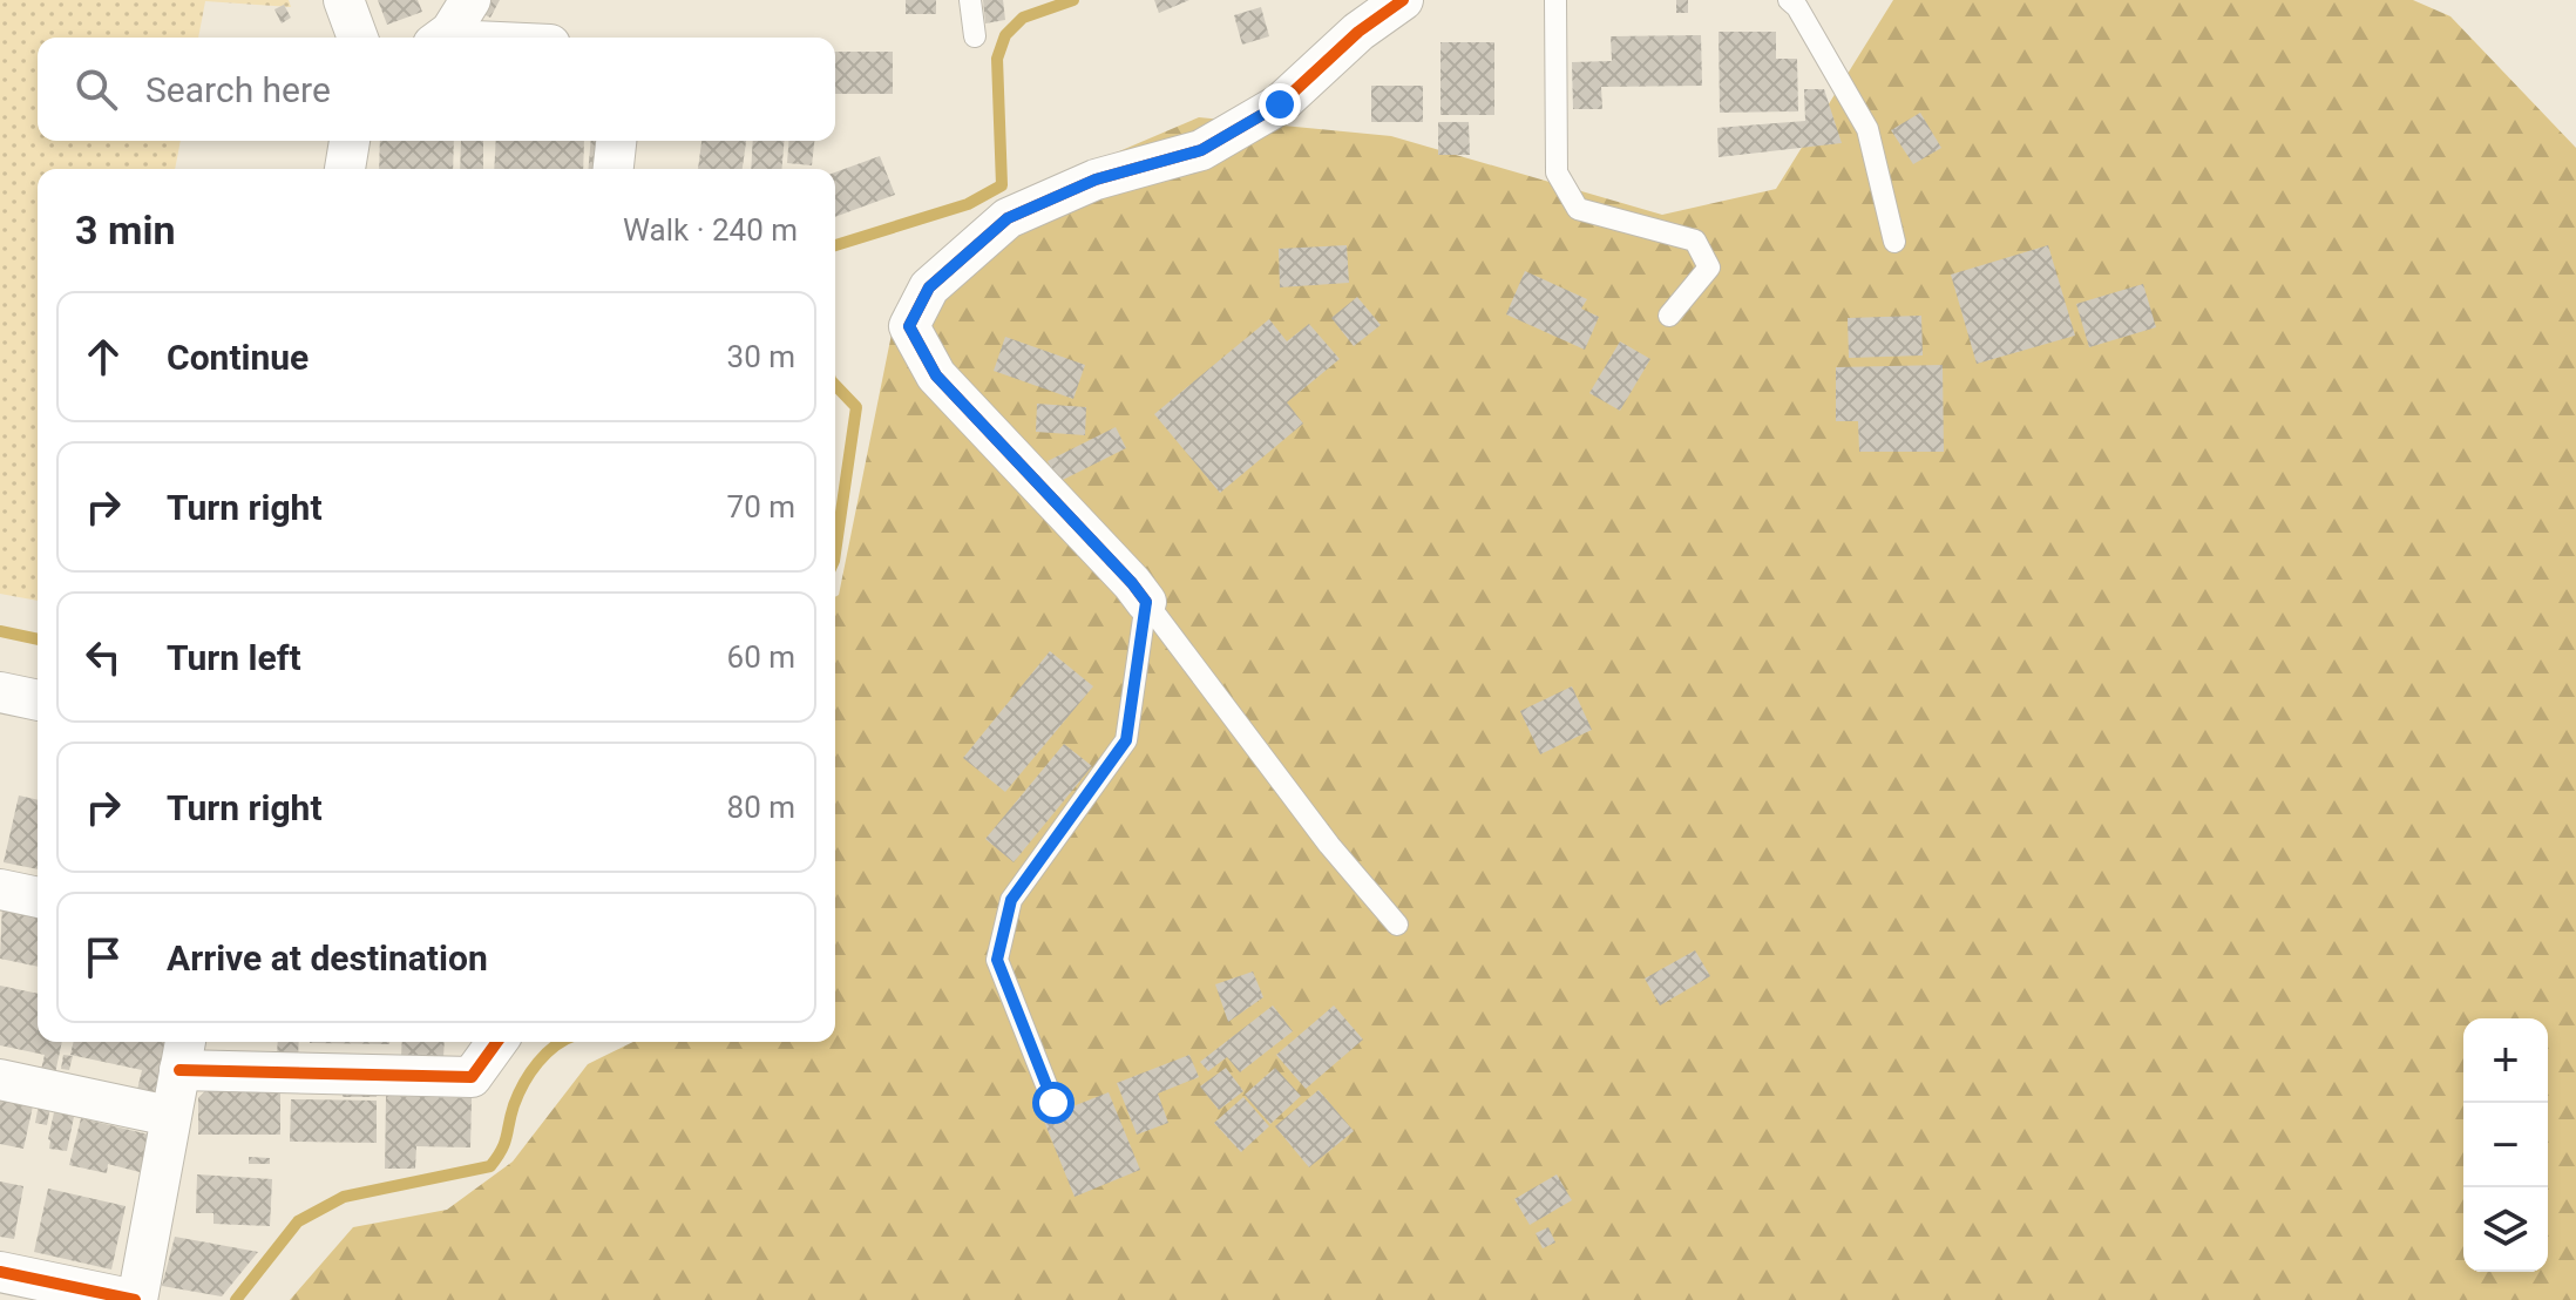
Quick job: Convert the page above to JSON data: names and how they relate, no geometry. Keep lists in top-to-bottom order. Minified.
{"page":{"search":"Search here","heading":["3 min","Walk · 240 m"],"list":[["Continue","30 m"],["Turn right","70 m"],["Turn left","60 m"],["Turn right","80 m"],"Arrive at destination"],"map_buttons":["+","−"]}}
